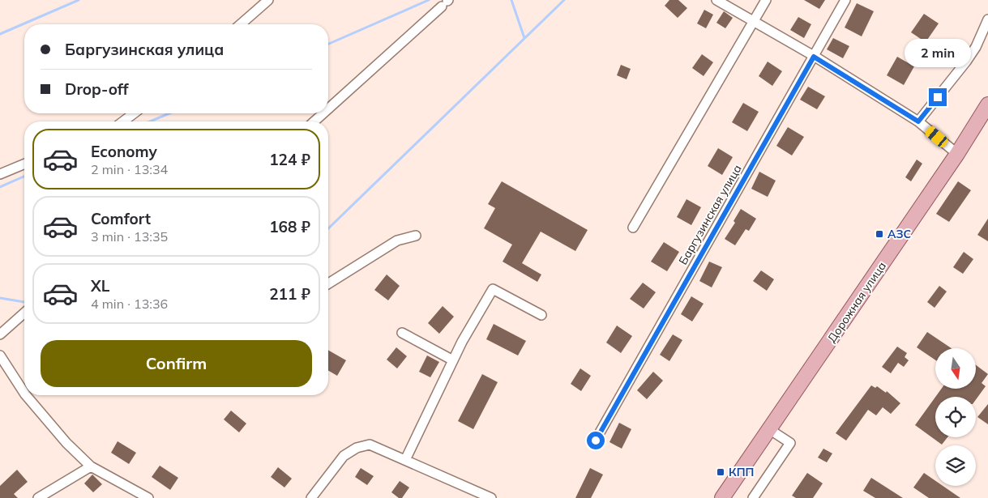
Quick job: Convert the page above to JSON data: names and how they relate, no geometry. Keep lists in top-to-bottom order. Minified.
{"streets":{"main road":["Дорожная улица"],"street":["Баргузинская улица"]},"places":{"transit":["АЗС","КПП"]},"north":"bottom","page":{"banner":["Баргузинская улица","Drop-off"],"bubble":"2 min","list":[{"name":"Economy","note":"2 min · 13:34","value":"124 ₽"},{"name":"Comfort","note":"3 min · 13:35","value":"168 ₽"},{"name":"XL","note":"4 min · 13:36","value":"211 ₽"}],"buttons":"Confirm"}}
